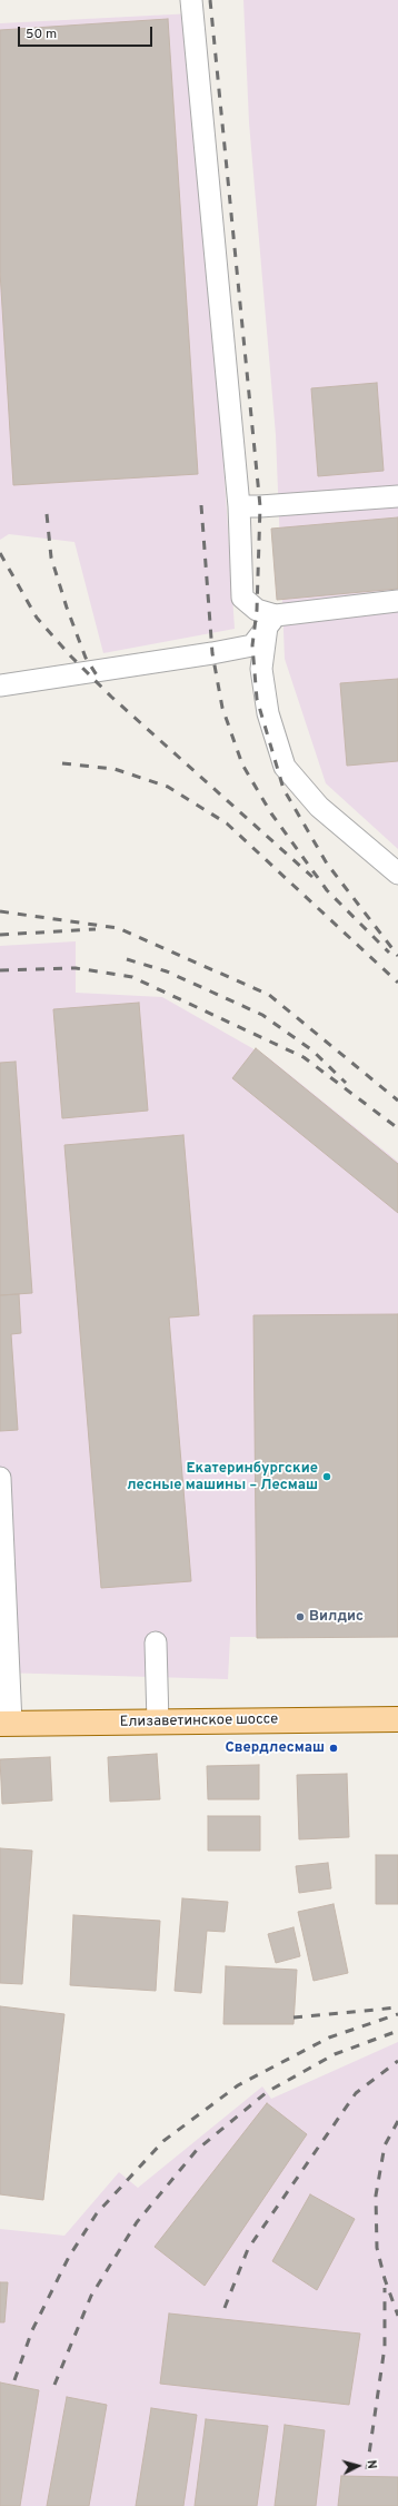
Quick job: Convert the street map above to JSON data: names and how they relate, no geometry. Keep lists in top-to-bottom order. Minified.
{"streets":{"main road":["Елизаветинское шоссе"]},"places":["Екатеринбургские лесные машины – Лесмаш","Вилдис","Свердлесмаш"],"scale_bar":"50 m","north":"right"}
